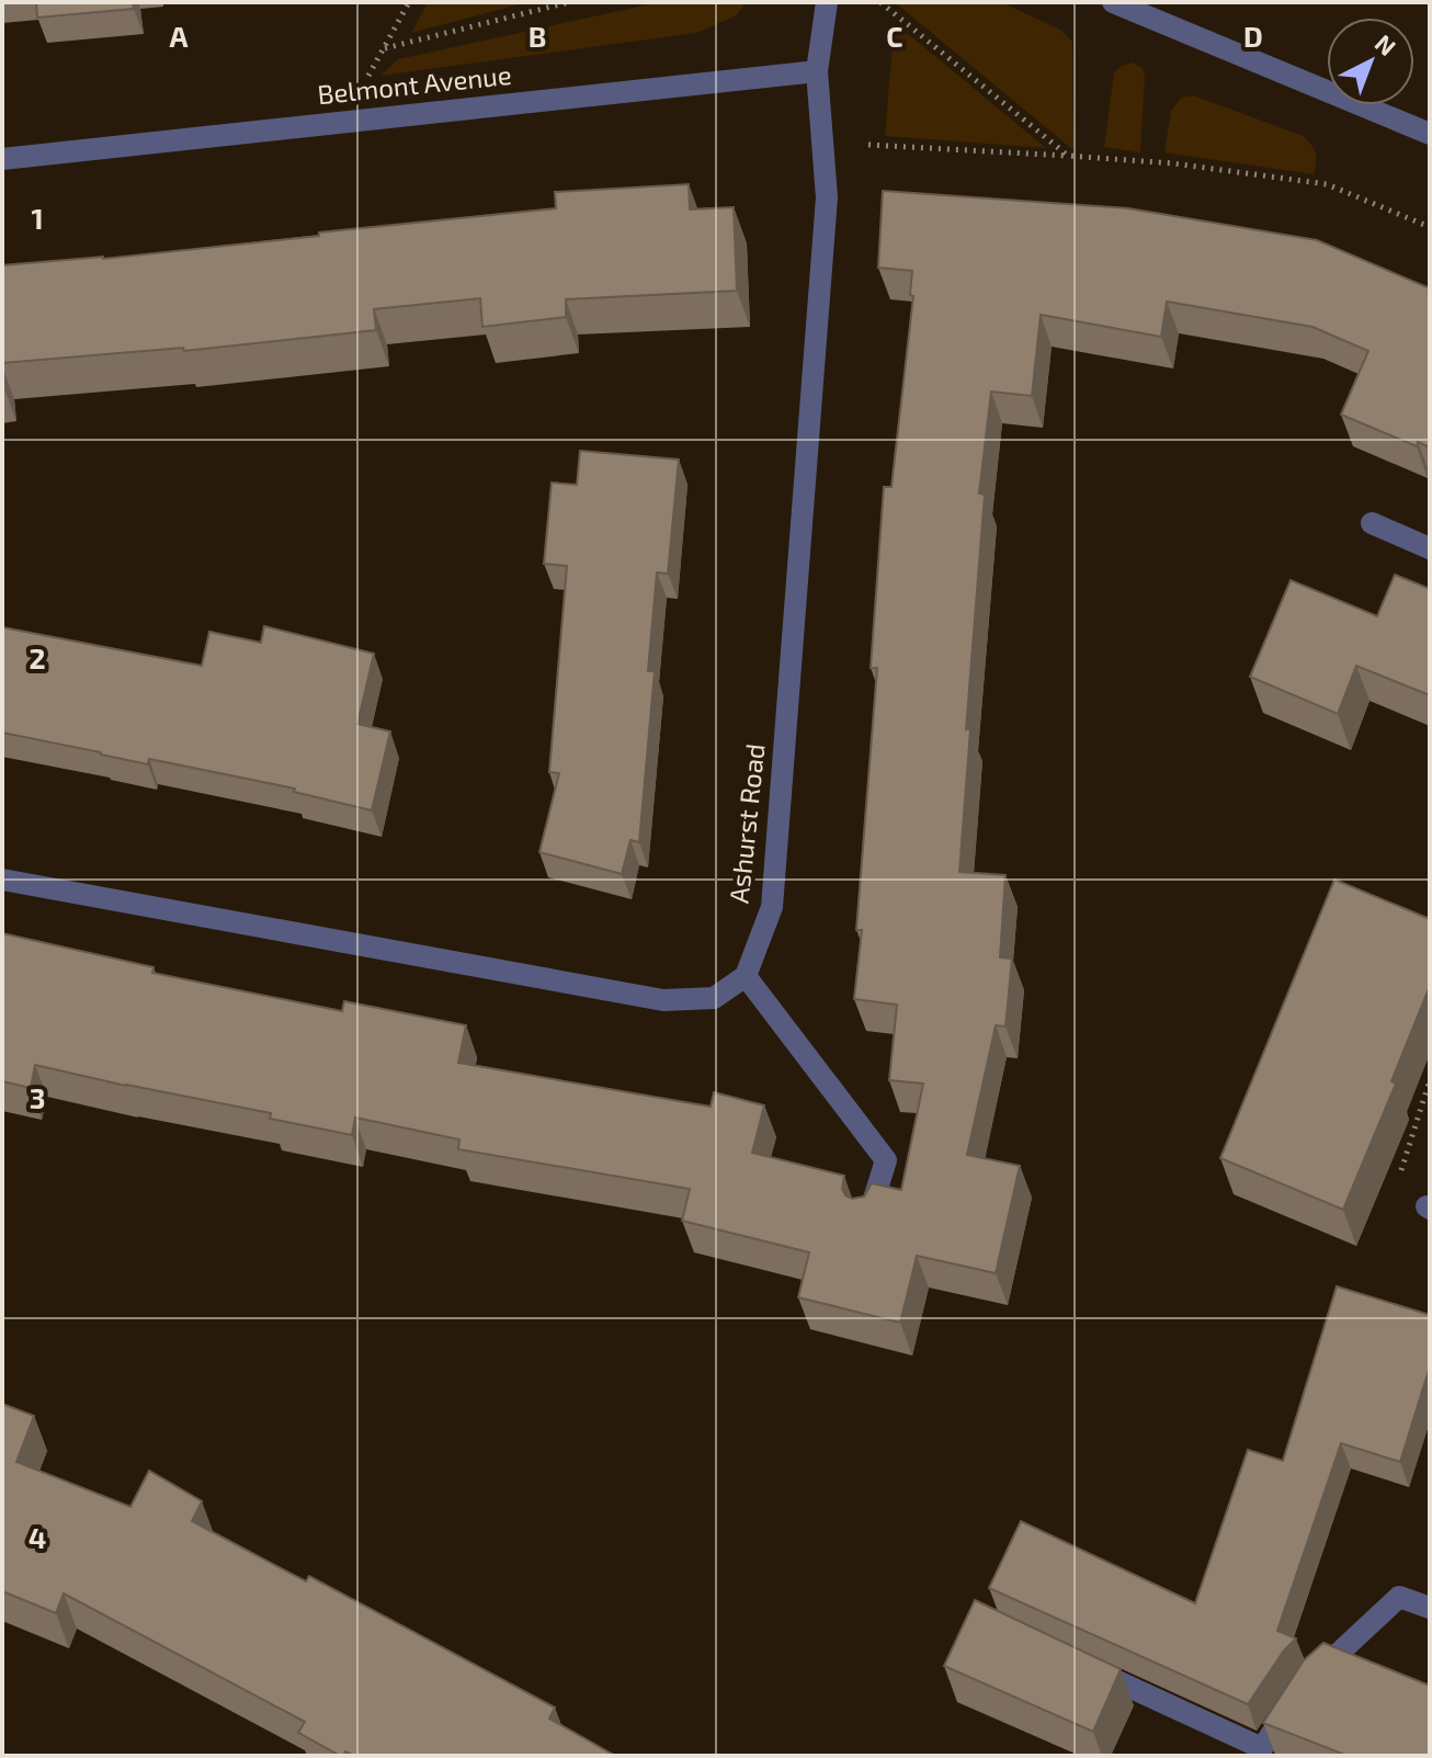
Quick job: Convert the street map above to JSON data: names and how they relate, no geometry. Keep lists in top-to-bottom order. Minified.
{"streets":{"street":["Belmont Avenue","Ashurst Road"]},"crossings":[["Belmont Avenue","Ashurst Road"]],"north":"top right","grid":{"columns":["A","B","C","D"],"rows":["1","2","3","4"]}}
